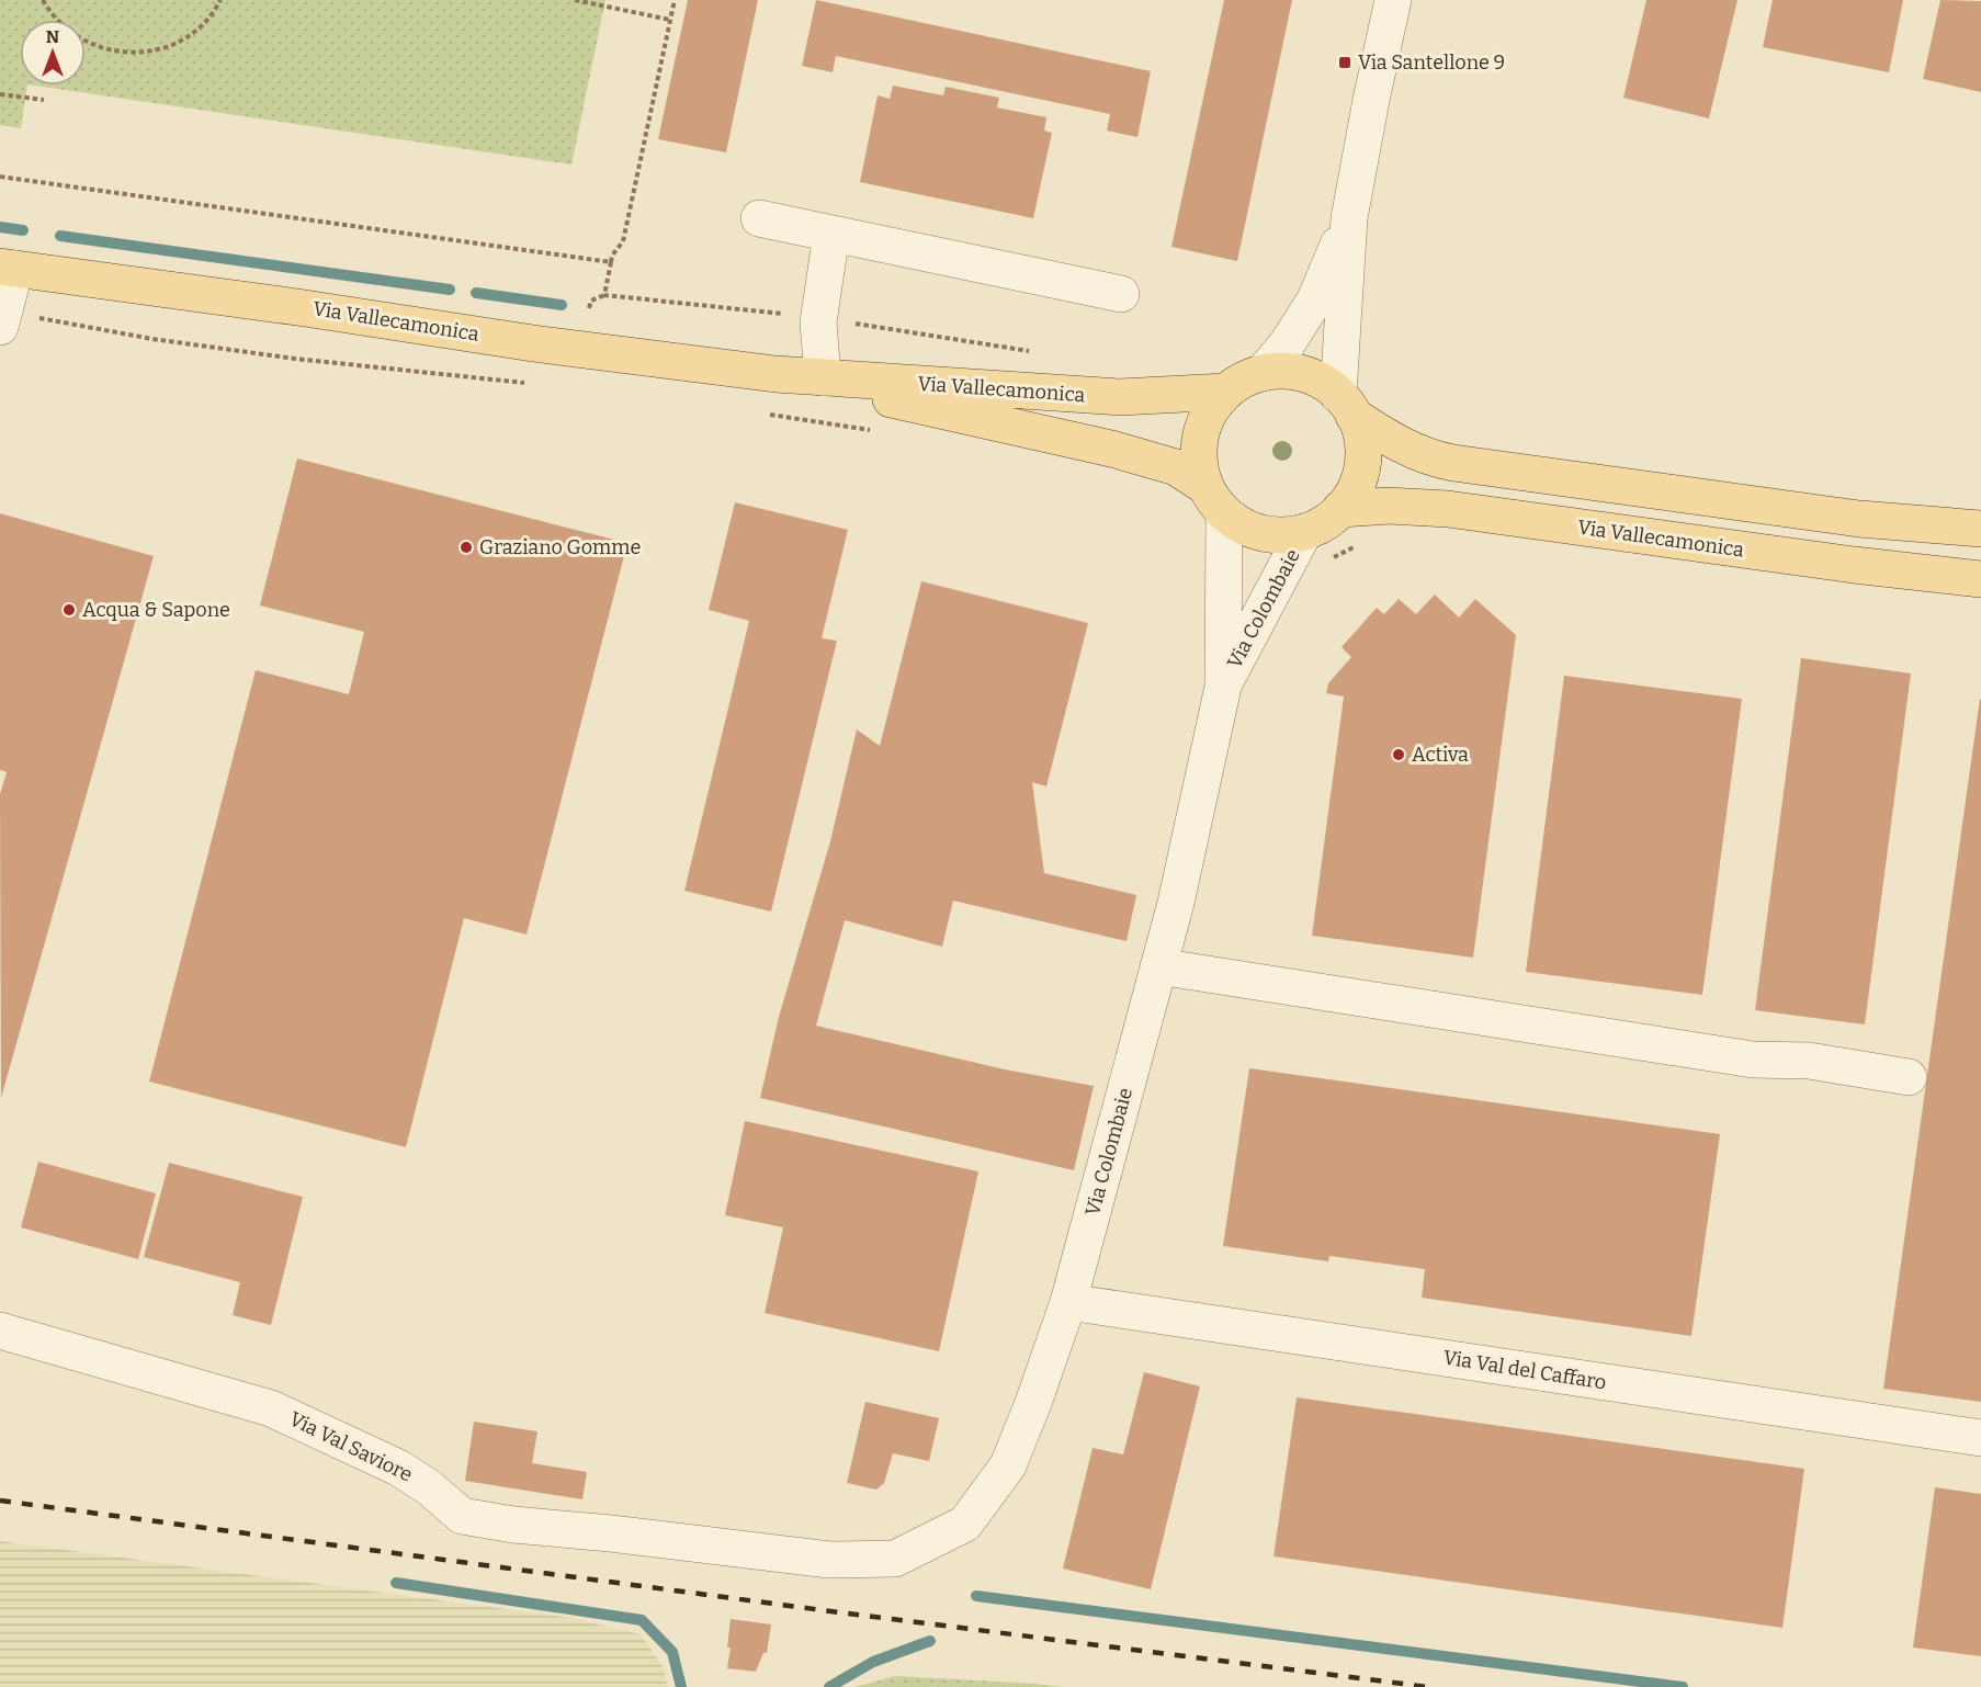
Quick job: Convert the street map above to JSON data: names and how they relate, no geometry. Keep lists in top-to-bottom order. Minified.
{"streets":{"main road":["Via Vallecamonica"],"street":["Via Colombaie","Via Val del Caffaro","Via Val Saviore"]},"crossings":[["Via Vallecamonica","Via Colombaie"],["Via Colombaie","Via Val del Caffaro"],["Via Colombaie","Via Val Saviore"]],"places":{"transit":["Via Santellone 9"],"other":["Graziano Gomme","Acqua & Sapone","Activa"]},"north":"top"}
